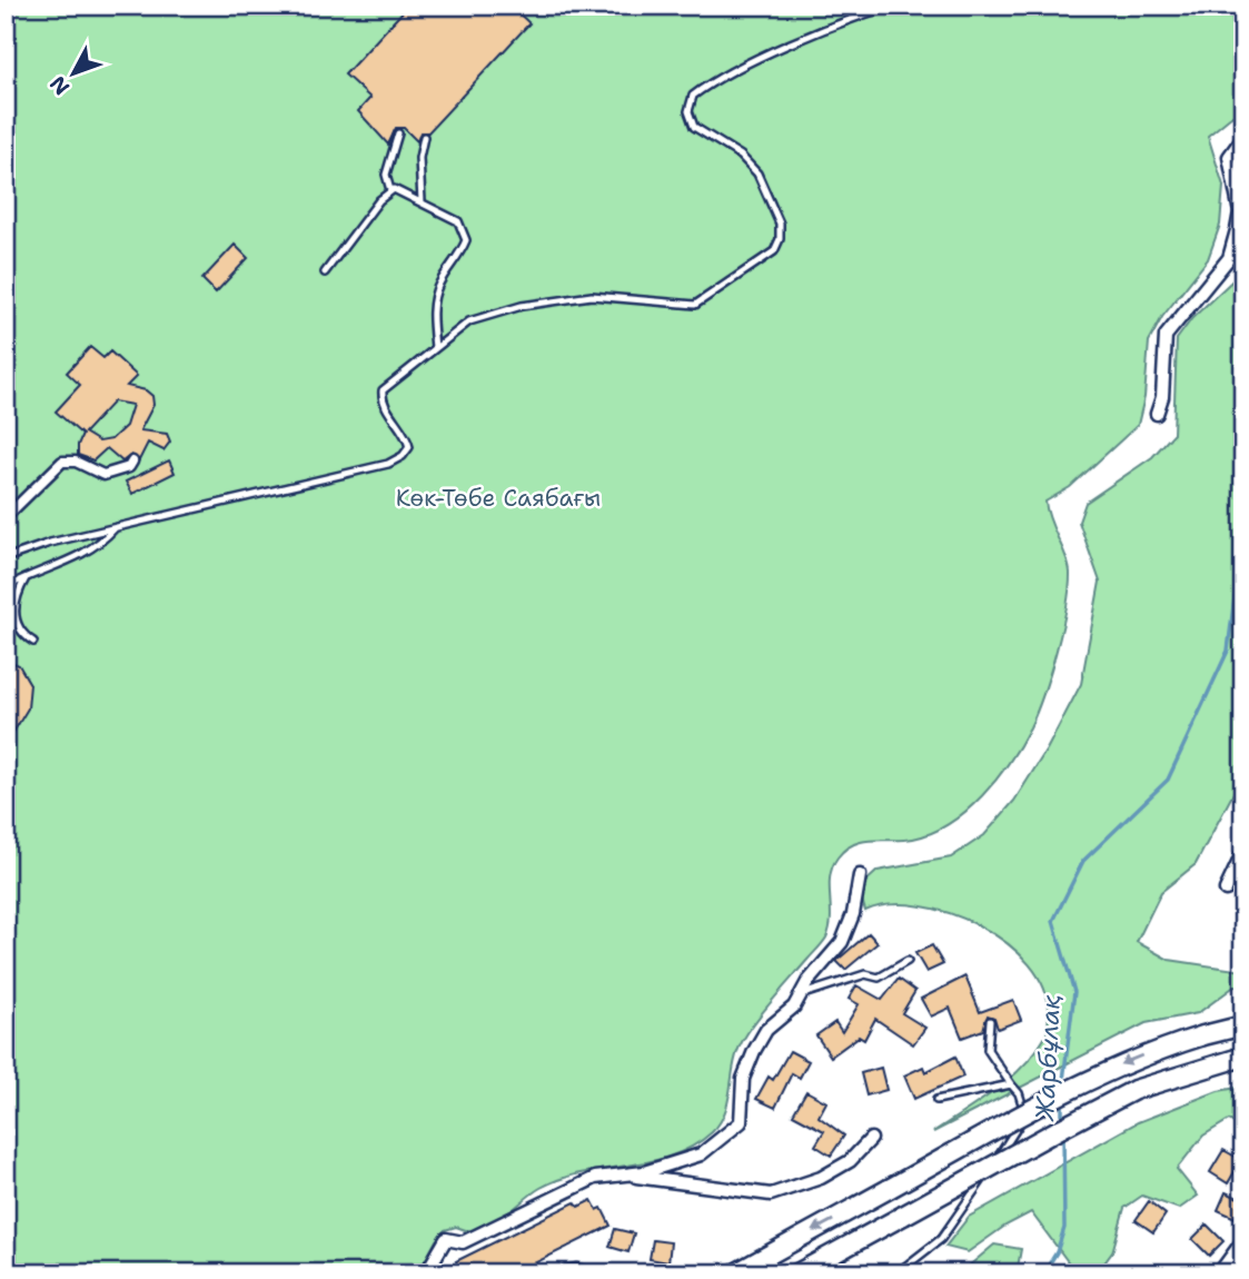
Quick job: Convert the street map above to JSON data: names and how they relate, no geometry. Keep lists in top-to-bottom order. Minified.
{"water":["Жарбұлақ"],"parks":["Көк-Төбе Саябағы"],"north":"bottom left"}
